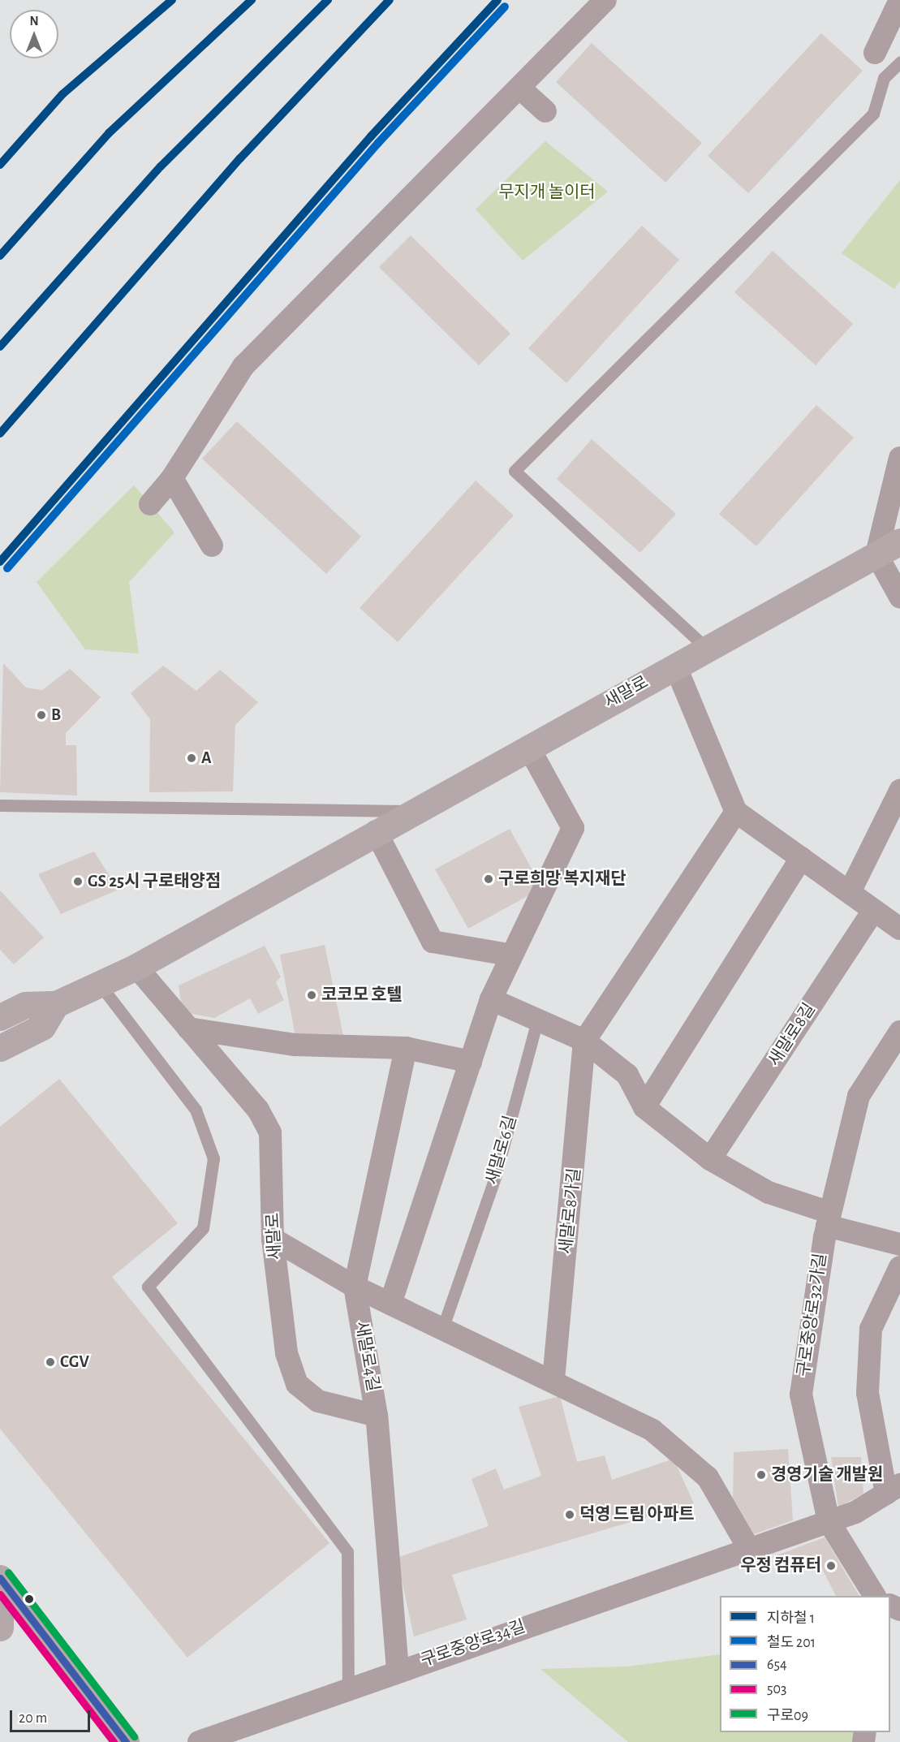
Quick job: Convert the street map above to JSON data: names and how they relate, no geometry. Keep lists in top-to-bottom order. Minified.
{"streets":{"street":["새말로","새말로8길","새말로8가길","구로중앙로32가길","새말로4길","구로중앙로34길"],"lane":["새말로6길"]},"crossings":[["새말로","새말로4길"],["구로중앙로32가길","구로중앙로34길"],["새말로4길","구로중앙로34길"]],"parks":["무지개 놀이터"],"places":["B","A","구로희망 복지재단","GS 25시 구로태양점","코코모 호텔","CGV","경영기술 개발원","덕영 드림 아파트","우정 컴퓨터"],"lines":["metro line 1","rail line 201","transit line 구로09","transit line 654","transit line 503"],"legend":["지하철 1","철도 201","654","503","구로09"],"scale_bar":"20 m","north":"top"}
